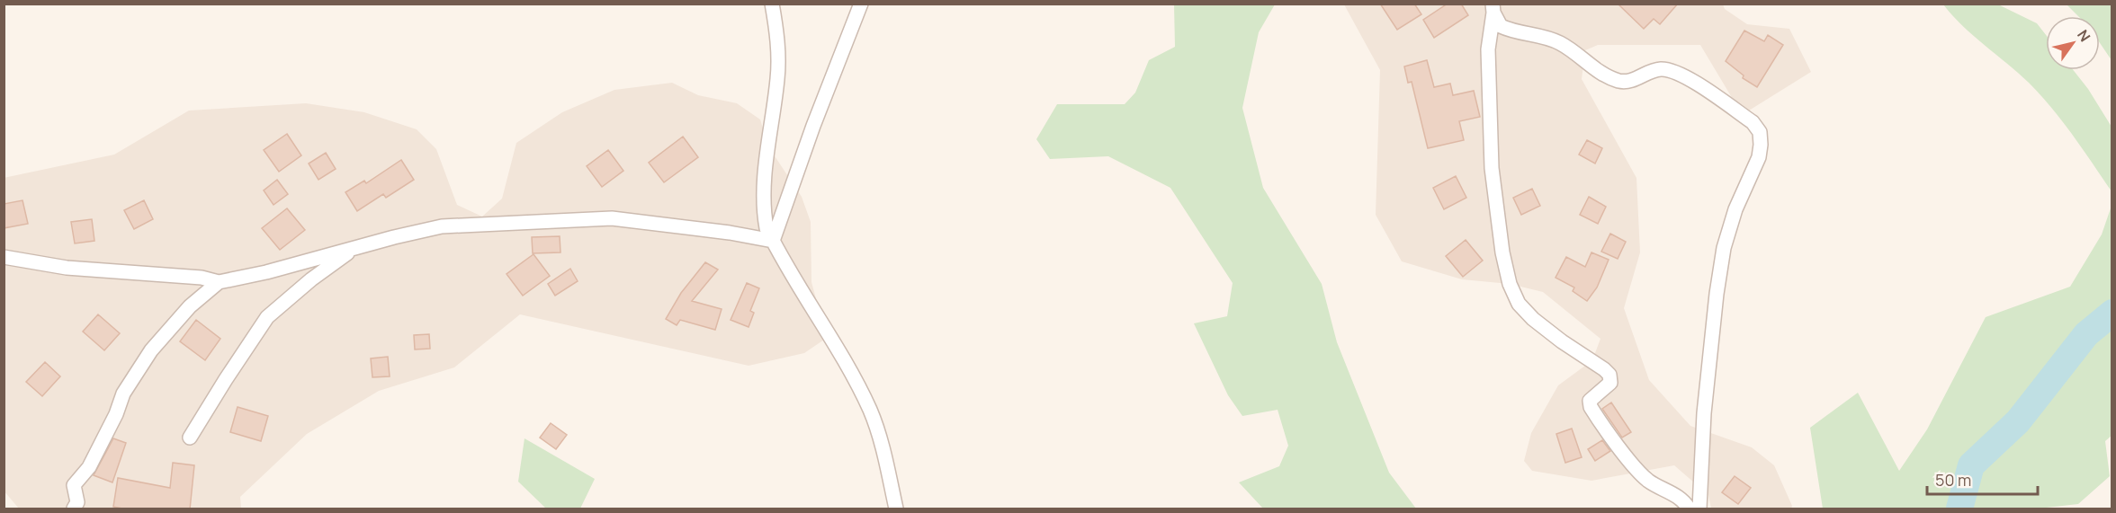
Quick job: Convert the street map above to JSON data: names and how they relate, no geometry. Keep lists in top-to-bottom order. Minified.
{"scale_bar":"50 m","north":"top right"}
